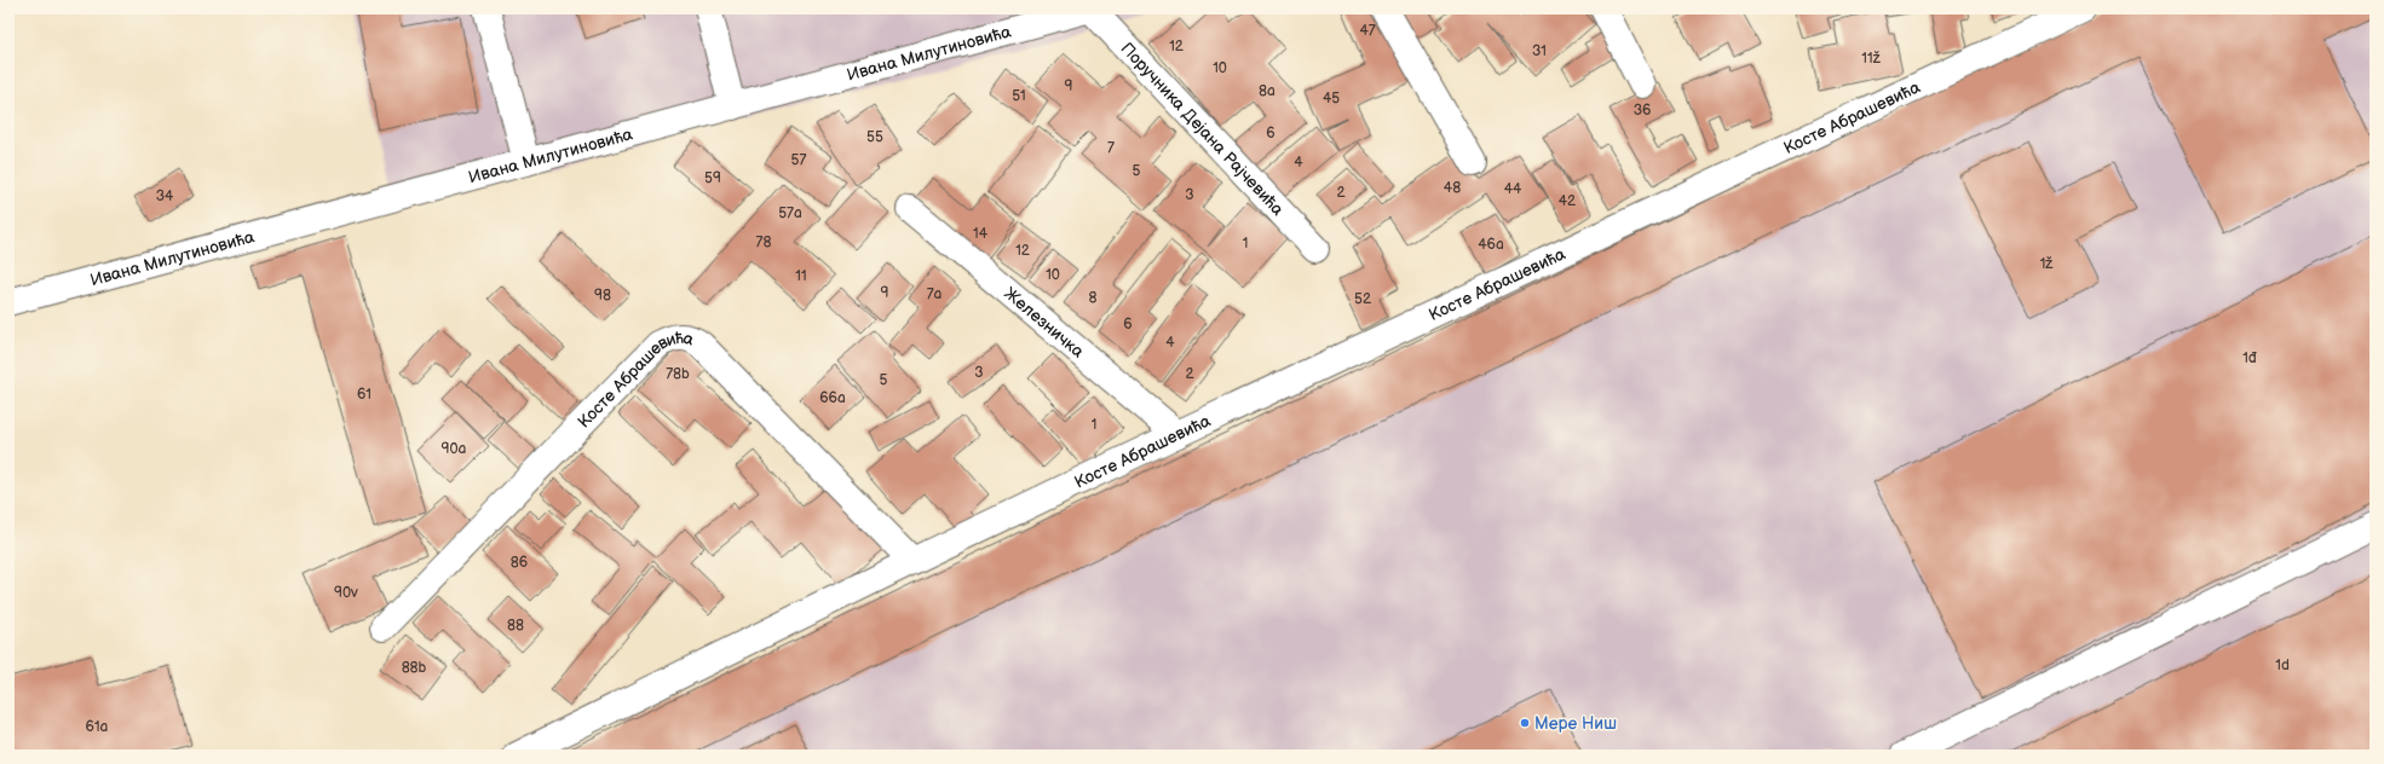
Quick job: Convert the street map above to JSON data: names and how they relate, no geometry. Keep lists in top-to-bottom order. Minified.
{"streets":{"street":["Ивана Милутиновића","Косте Абрашевића","Поручника Дејана Рајчевића","Железничка"]},"crossings":[["Ивана Милутиновића","Поручника Дејана Рајчевића"],["Косте Абрашевића","Железничка"]],"places":["Мере Ниш"],"house_numbers":["47","12","31","11ž","10","9","8a","51","45","36","6","55","7","57","4","5","59","48","44","2","3","34","42","57a","14","78","1","46a","12","1ž","10","11","9","7a","98","8","52","6","4","1đ","3","78b","2","5","61","66a","1","90a","86","90v","88","1d","88b","61a"]}
